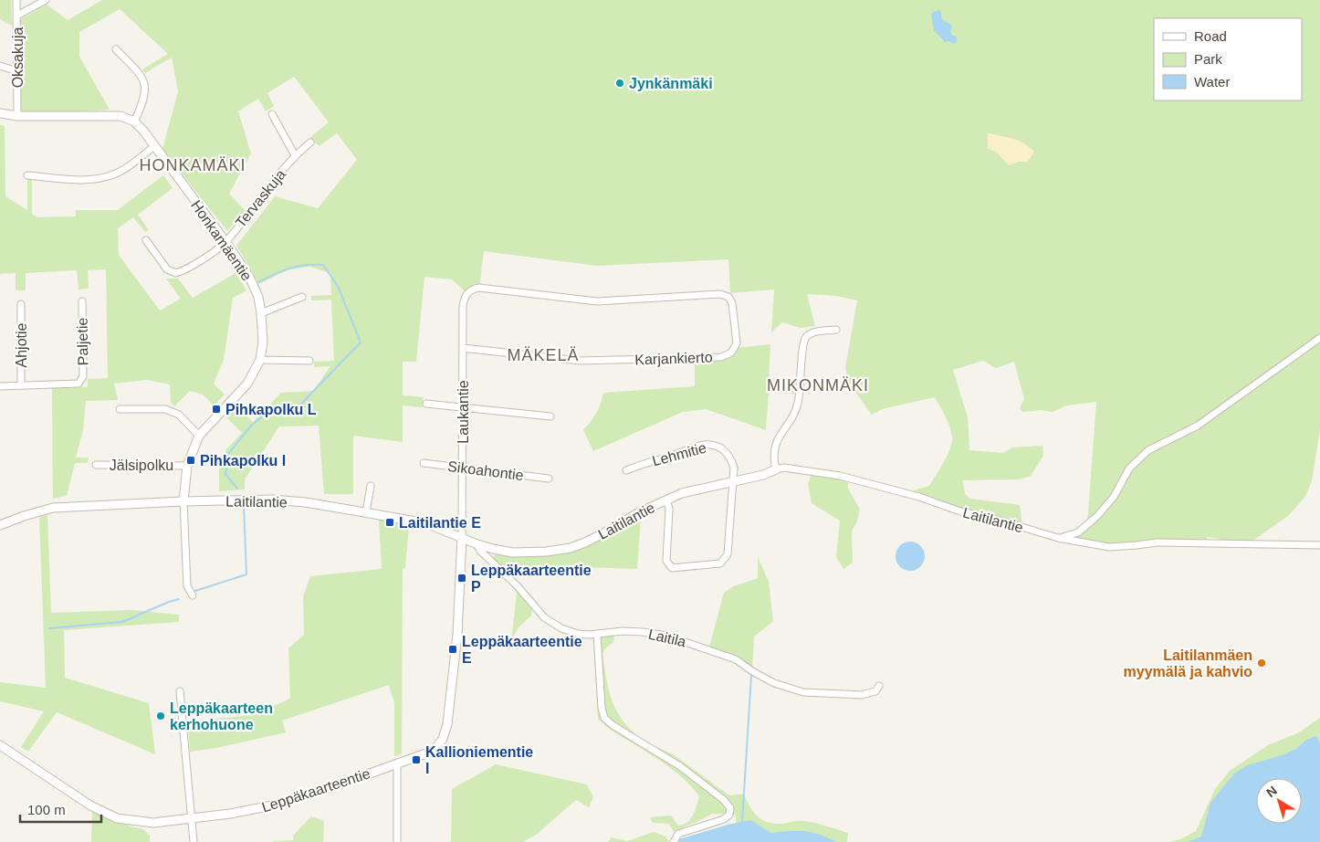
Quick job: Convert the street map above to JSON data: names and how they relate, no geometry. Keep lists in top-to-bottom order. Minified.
{"streets":{"street":["Oksakuja","Tervaskuja","Honkamäentie","Paljetie","Ahjotie","Karjankierto","Laukantie","Lehmitie","Jälsipolku","Sikoahontie","Laitilantie","Laitila","Leppäkaarteentie"]},"crossings":[["Tervaskuja","Honkamäentie"],["Honkamäentie","Jälsipolku"],["Honkamäentie","Laitilantie"],["Paljetie","Ahjotie"],["Karjankierto","Laukantie"],["Laukantie","Sikoahontie"],["Laukantie","Laitilantie"],["Laukantie","Leppäkaarteentie"],["Lehmitie","Laitilantie"],["Laitilantie","Laitila"],["Laitilantie","Leppäkaarteentie"]],"districts":["HONKAMÄKI","MÄKELÄ","MIKONMÄKI"],"places":{"other":["Jynkänmäki","Laitilanmäen myymälä ja kahvio","Leppäkaarteen kerhohuone"],"transit":["Pihkapolku L","Pihkapolku I","Laitilantie E","Leppäkaarteentie P","Leppäkaarteentie E","Kallioniementie I"]},"legend":["Road","Park","Water"],"scale_bar":"100 m","north":"top left"}
